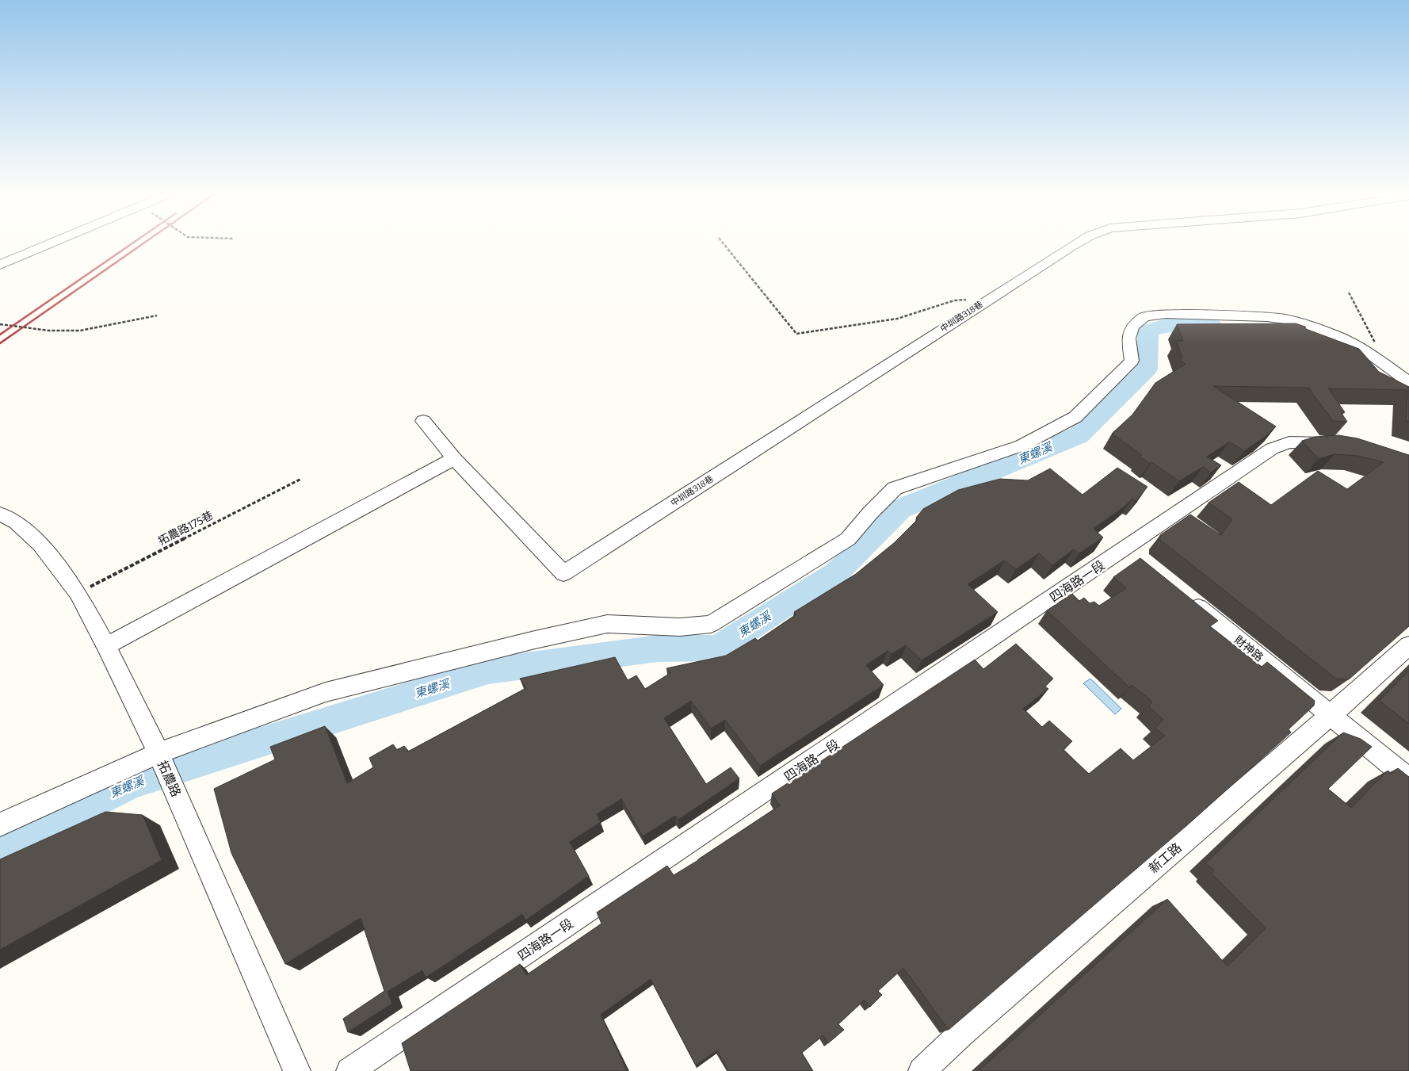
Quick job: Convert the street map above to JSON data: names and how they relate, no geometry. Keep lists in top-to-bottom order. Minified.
{"streets":{"street":["中圳路318巷","四海路一段","財神路","拓農路","新工路"],"path":["拓農路175巷"]},"crossings":[["拓農路175巷","拓農路"],["財神路","新工路"]],"water":["東螺溪"]}
